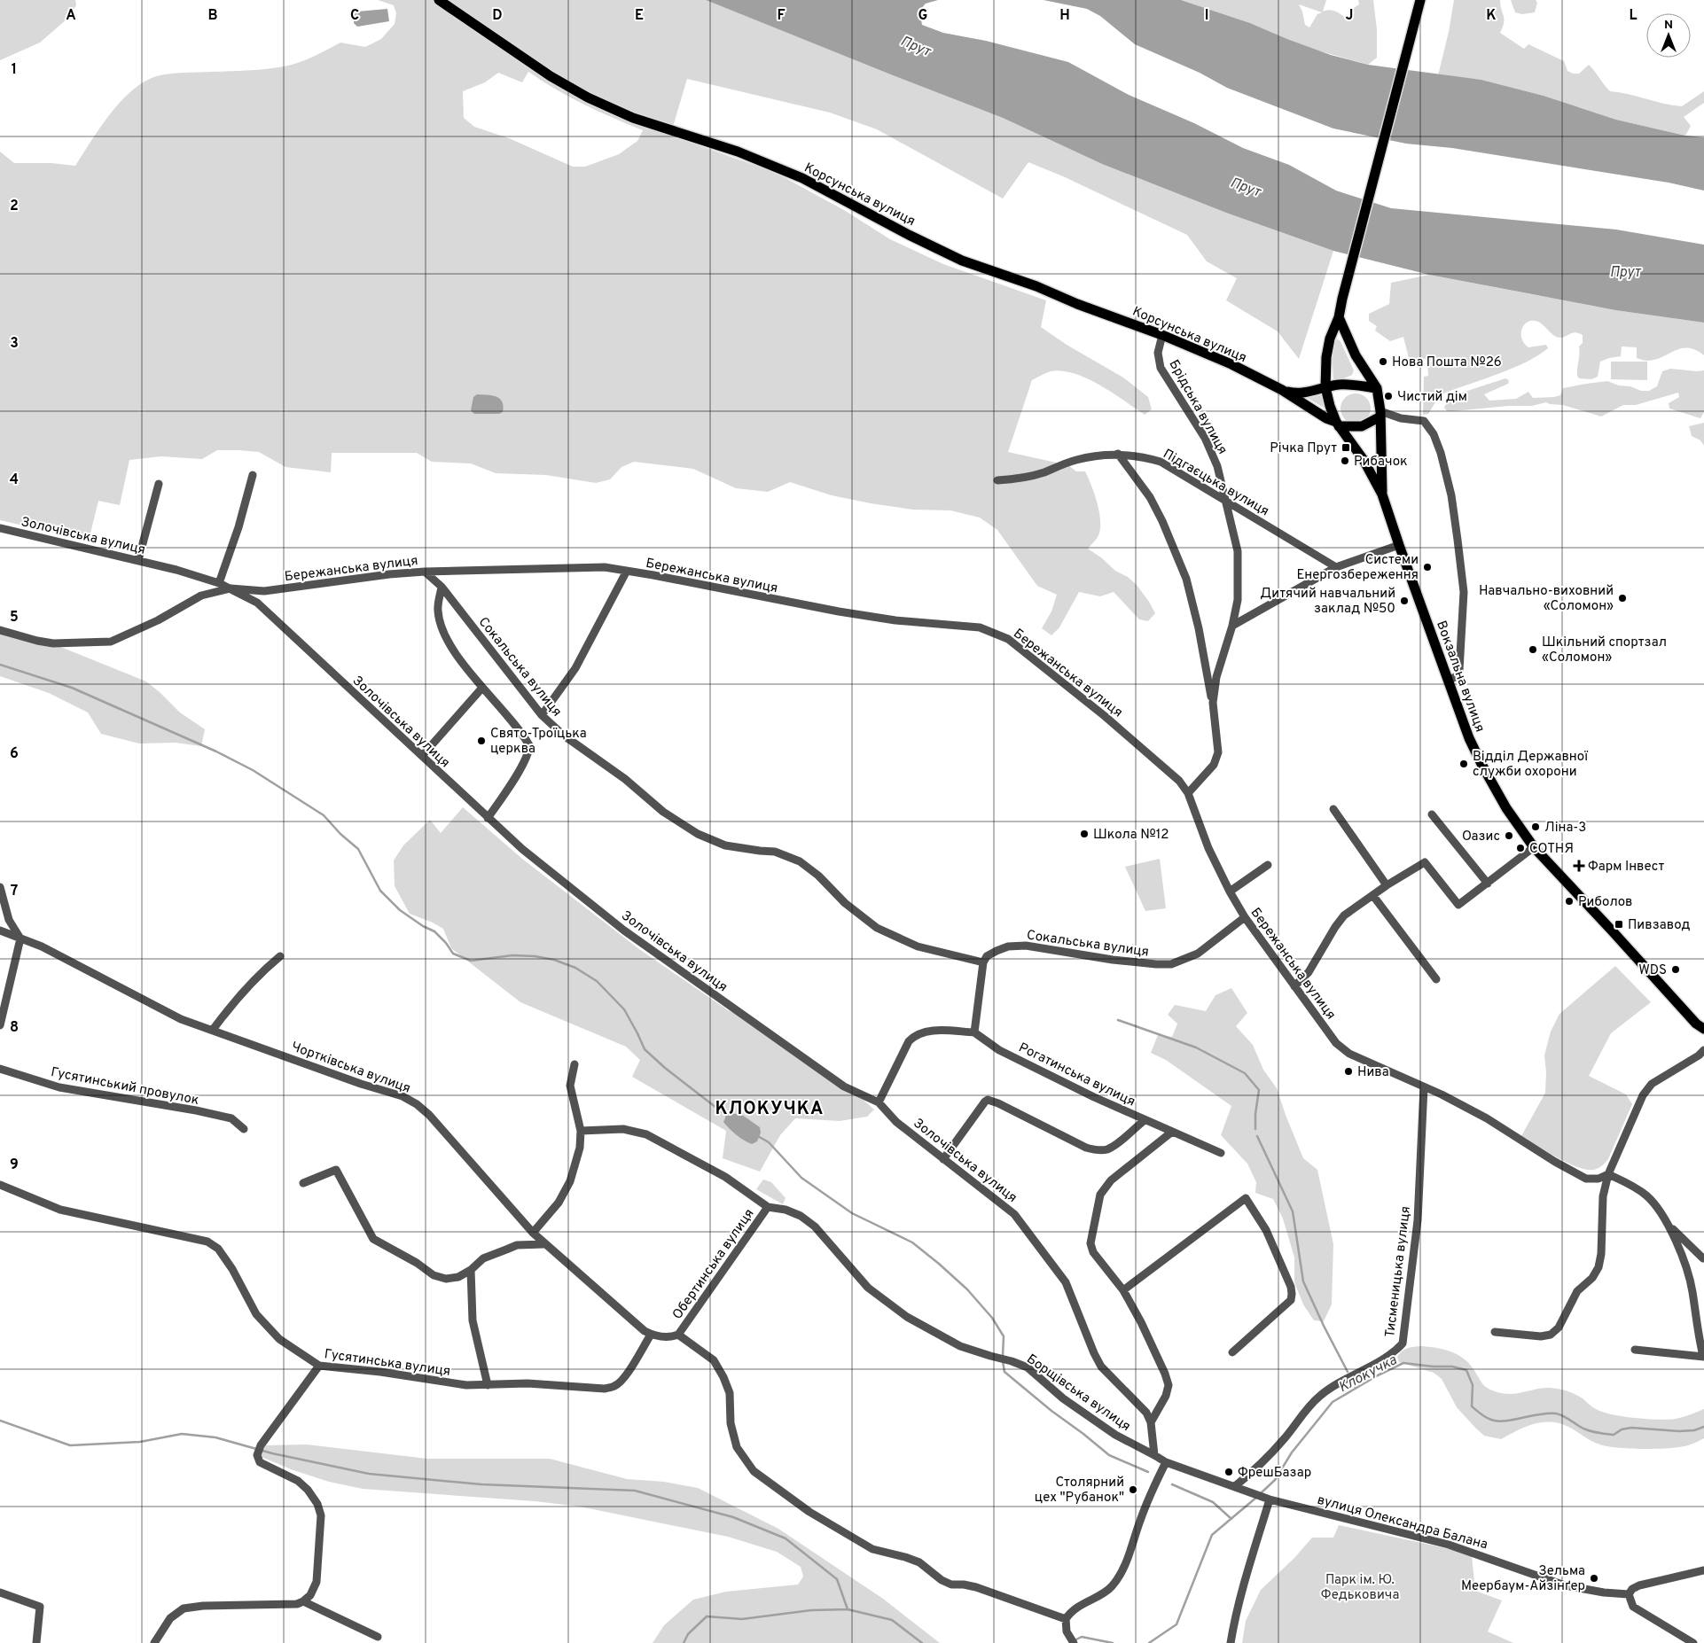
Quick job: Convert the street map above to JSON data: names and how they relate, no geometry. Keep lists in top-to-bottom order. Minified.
{"streets":{"main road":["Корсунська вулиця","Вокзальна вулиця"],"street":["Брідська вулиця","Підгаєцька вулиця","Золочівська вулиця","Бережанська вулиця","Сокальська вулиця","Чортківська вулиця","Рогатинська вулиця","Гусятинський провулок","Обертинська вулиця","Тисменицька вулиця","Гусятинська вулиця","Борщівська вулиця","вулиця Олександра Балана"]},"crossings":[["Корсунська вулиця","Брідська вулиця"],["Корсунська вулиця","Вокзальна вулиця"],["Брідська вулиця","Підгаєцька вулиця"],["Брідська вулиця","Бережанська вулиця"],["Золочівська вулиця","Бережанська вулиця"],["Золочівська вулиця","Борщівська вулиця"],["Бережанська вулиця","Сокальська вулиця"],["Бережанська вулиця","Тисменицька вулиця"],["Чортківська вулиця","Обертинська вулиця"],["Чортківська вулиця","Гусятинська вулиця"],["Обертинська вулиця","Гусятинська вулиця"],["Обертинська вулиця","Борщівська вулиця"],["Тисменицька вулиця","вулиця Олександра Балана"]],"districts":["КЛОКУЧКА"],"water":["Прут","Клокучка"],"parks":["Парк ім. Ю. Федьковича"],"places":{"other":["Нова Пошта №26","Чистий дім","Рибачок","Системи Енергозбереження","Навчально-виховний «Соломон»","Дитячий навчальний заклад №50","Шкільний спортзал «Соломон»","Свято-Троїцька церква","Відділ Державної служби охорони","Ліна-3","Школа №12","Оазис","СОТНЯ","Риболов","WDS","Нива","ФрешБазар","Столярний цех \"Рубанок\"","Зельма Меербаум-Айзінґер"],"transit":["Річка Прут","Пивзавод"],"health":["Фарм Інвест"]},"north":"top","grid":{"columns":["A","B","C","D","E","F","G","H","I","J","K","L"],"rows":["1","2","3","4","5","6","7","8","9"]}}
